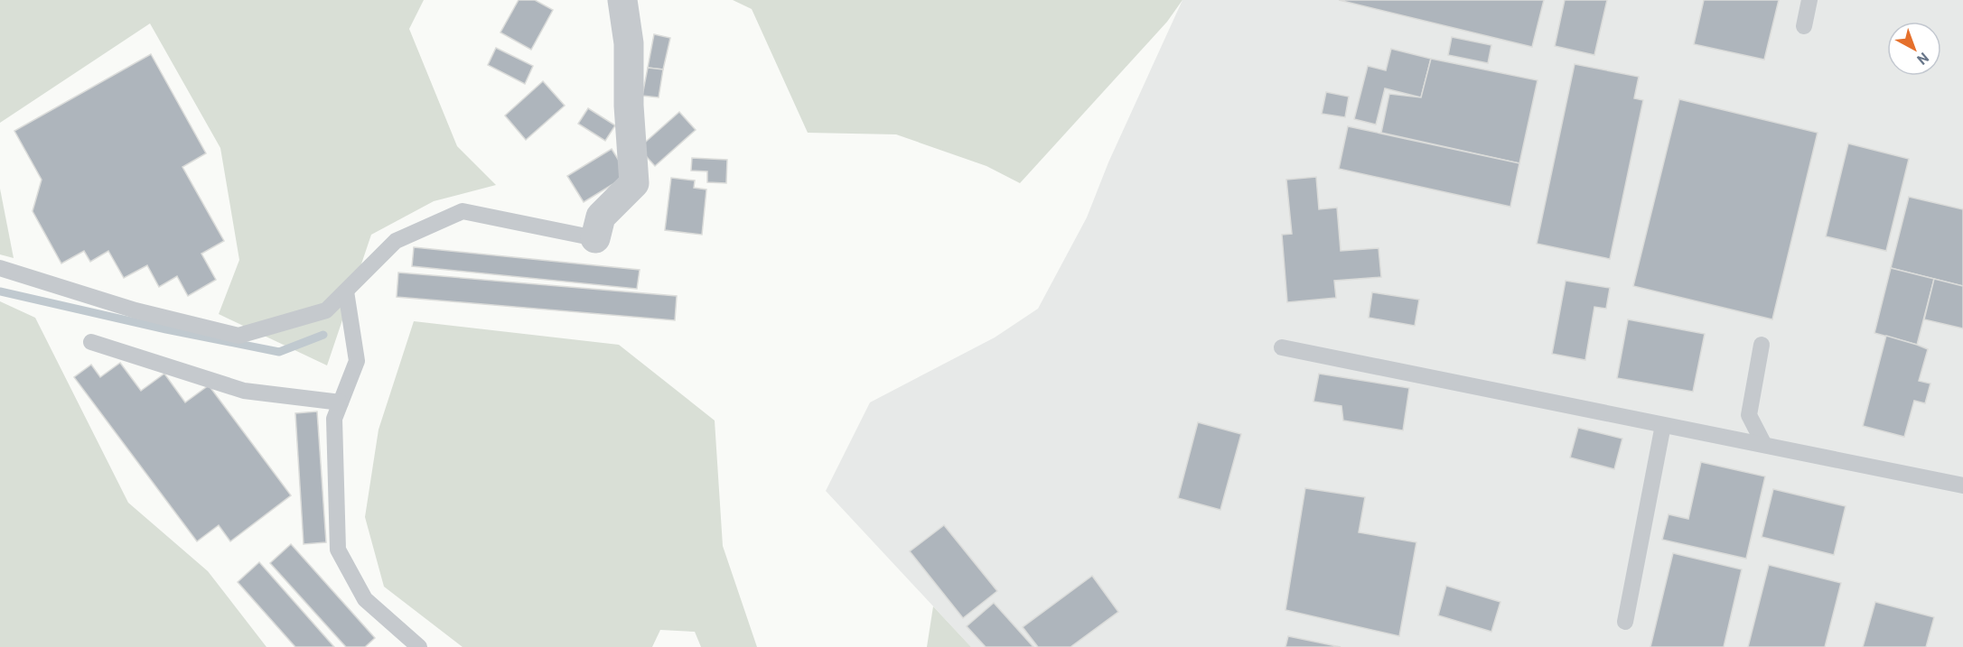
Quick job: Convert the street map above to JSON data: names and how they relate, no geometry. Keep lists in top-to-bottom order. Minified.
{"north":"bottom right"}
